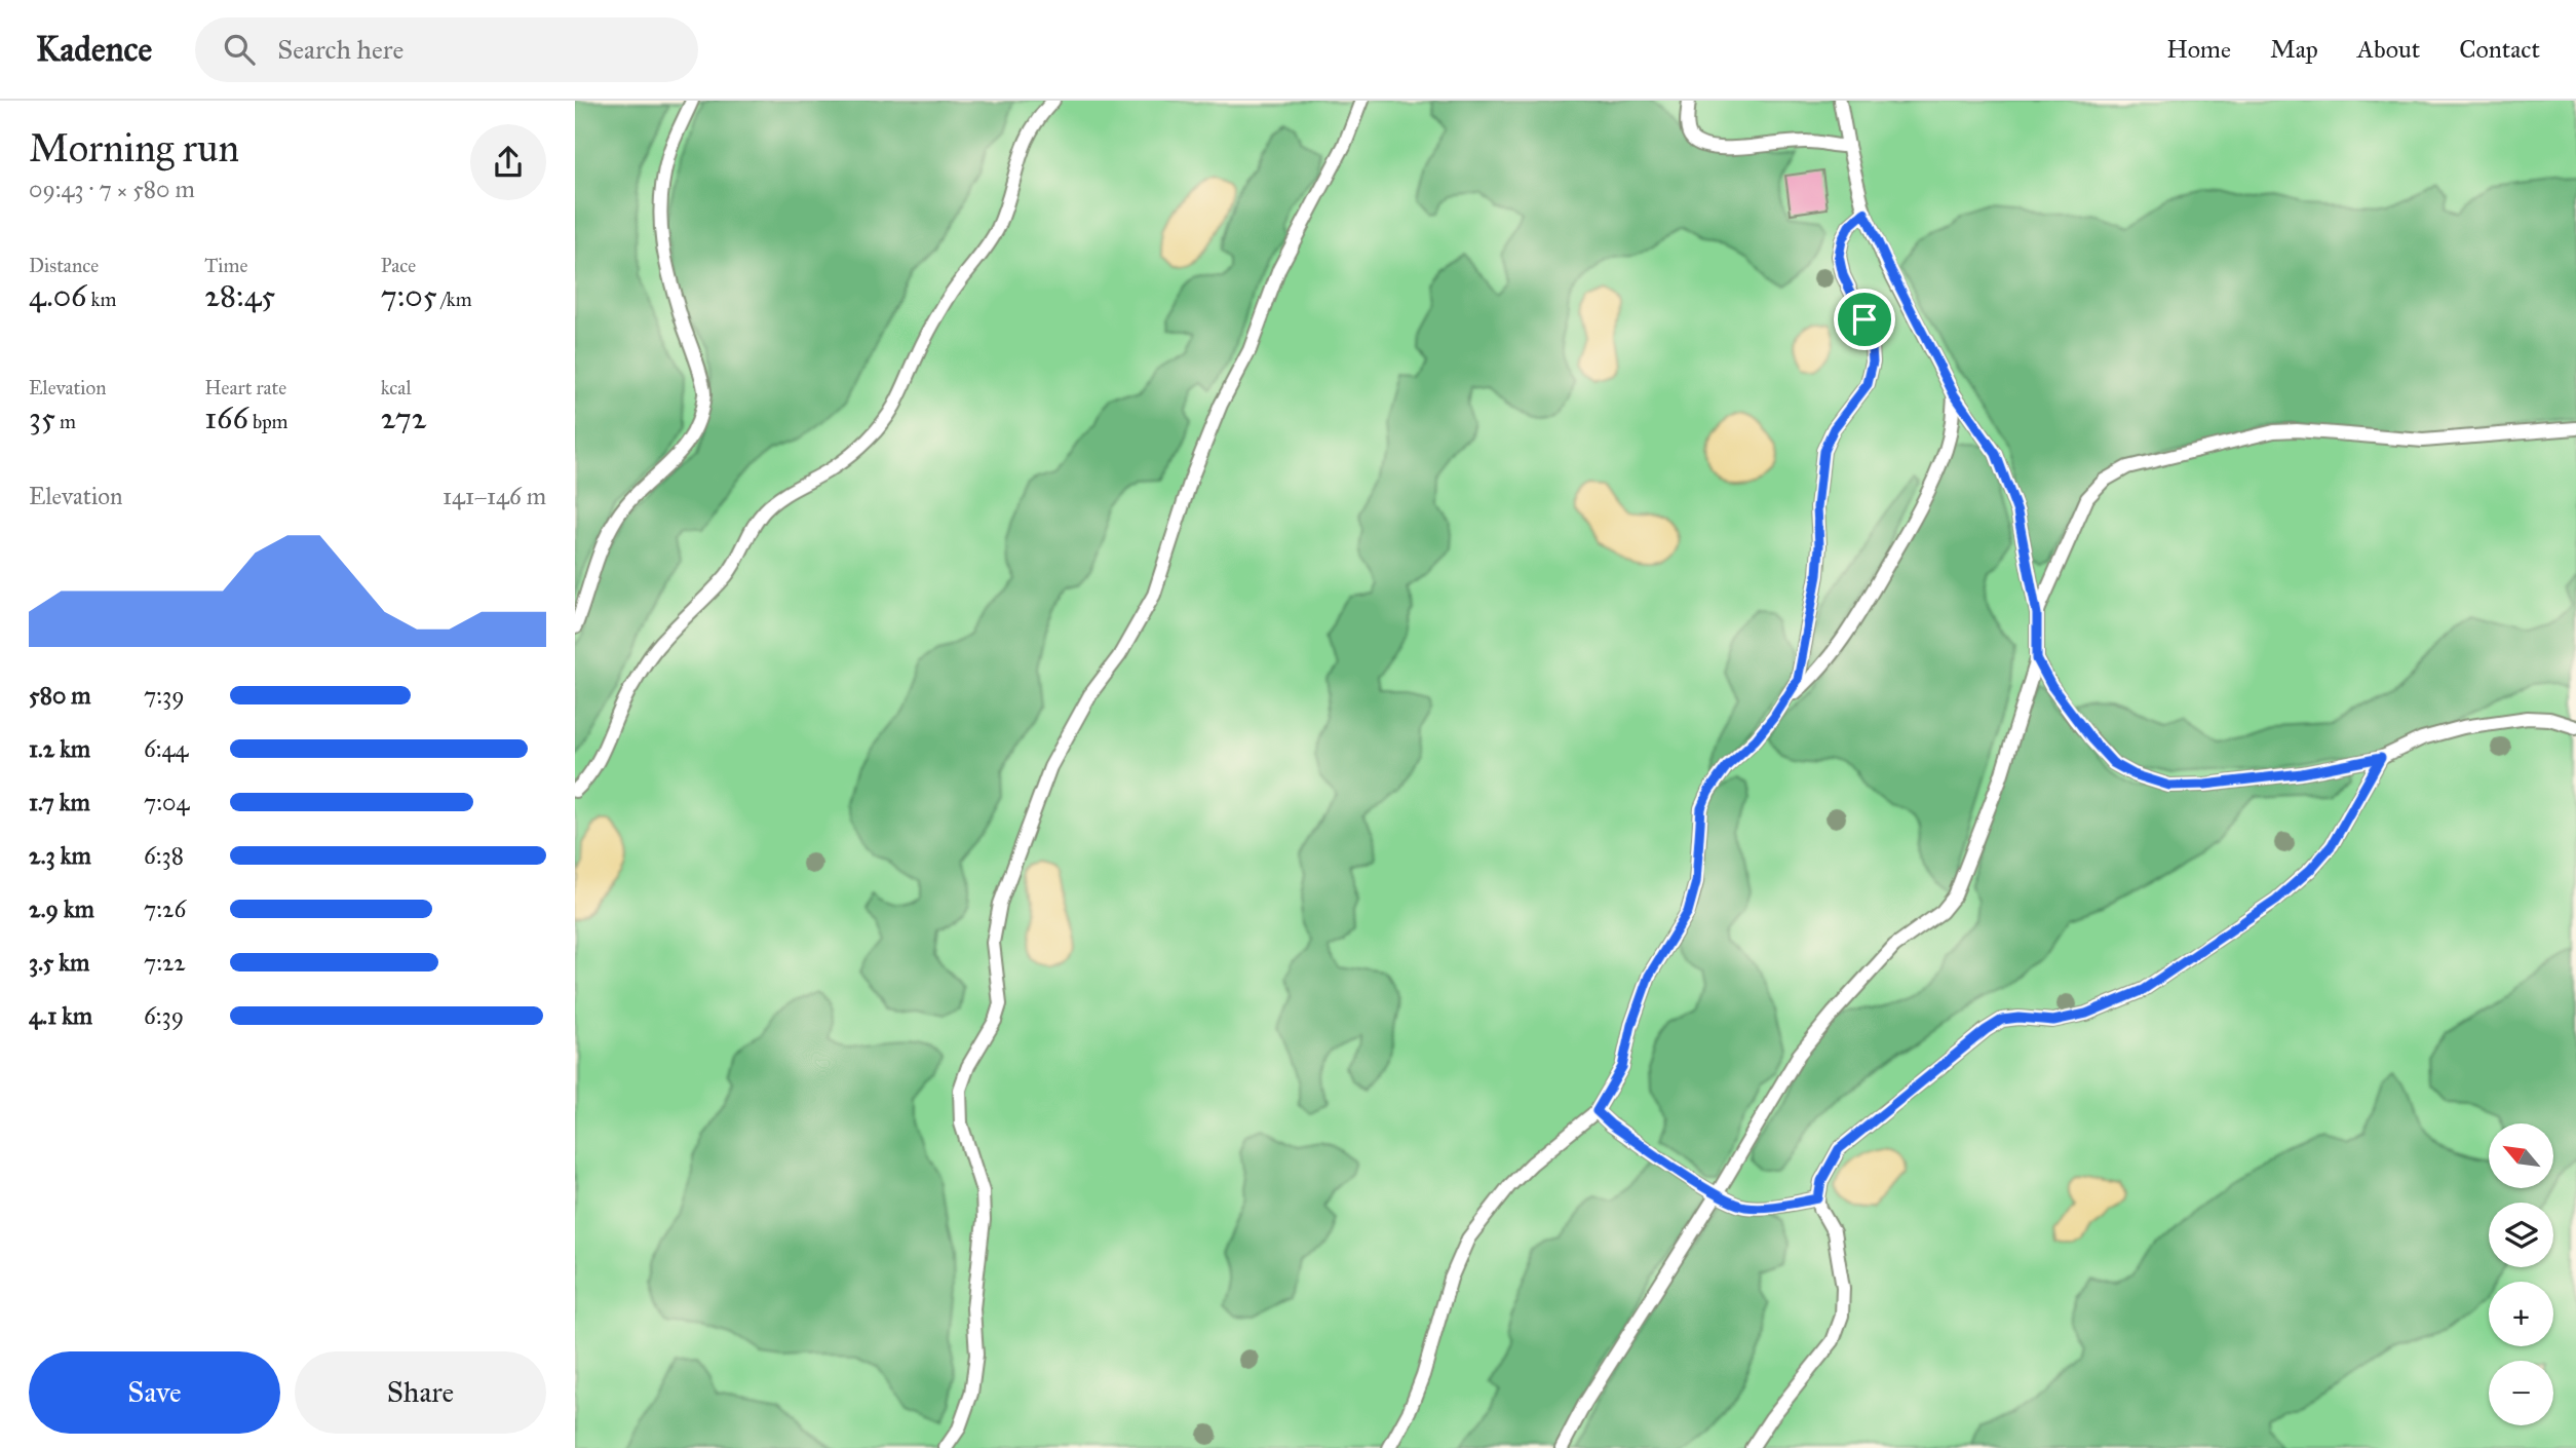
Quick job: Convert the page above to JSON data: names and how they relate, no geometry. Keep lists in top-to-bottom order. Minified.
{"north":"top left","page":{"header":"Kadence","search":"Search here","nav":["Home","Map","About","Contact"],"heading":["Morning run","09:43 · 7 × 580 m"],"stats":[["Distance","4.06 km"],["Time","28:45"],["Pace","7:05 /km"],["Elevation","35 m"],["Heart rate","166 bpm"],["kcal","272"]],"chart":["Elevation","141–146 m"],"list":[{"name":"580 m","note":"7:39"},{"name":"1.2 km","note":"6:44"},{"name":"1.7 km","note":"7:04"},{"name":"2.3 km","note":"6:38"},{"name":"2.9 km","note":"7:26"},{"name":"3.5 km","note":"7:22"},{"name":"4.1 km","note":"6:39"}],"map_buttons":["+","−"],"buttons":["Save","Share"]}}
